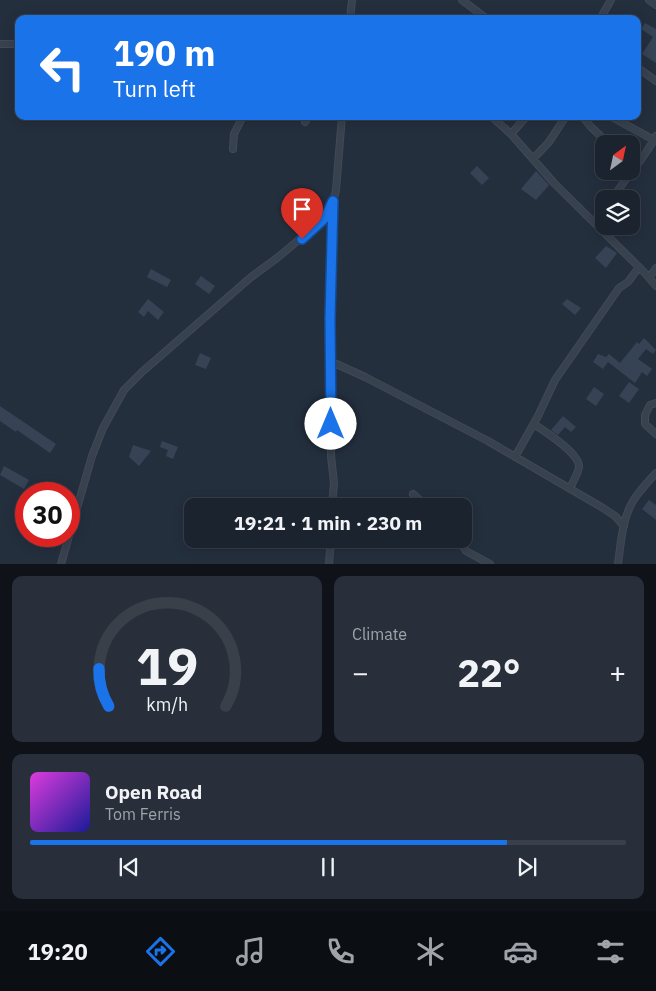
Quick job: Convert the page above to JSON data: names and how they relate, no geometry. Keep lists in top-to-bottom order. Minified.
{"north":"top right","page":{"turn":["190 m","Turn left"],"limit":"30","trip":"19:21 · 1 min · 230 m","tile":"Climate","heat":["−","22°","+"],"song":["Open Road","Tom Ferris"],"tabs":"19:20","gauge":["19","km/h"]}}
